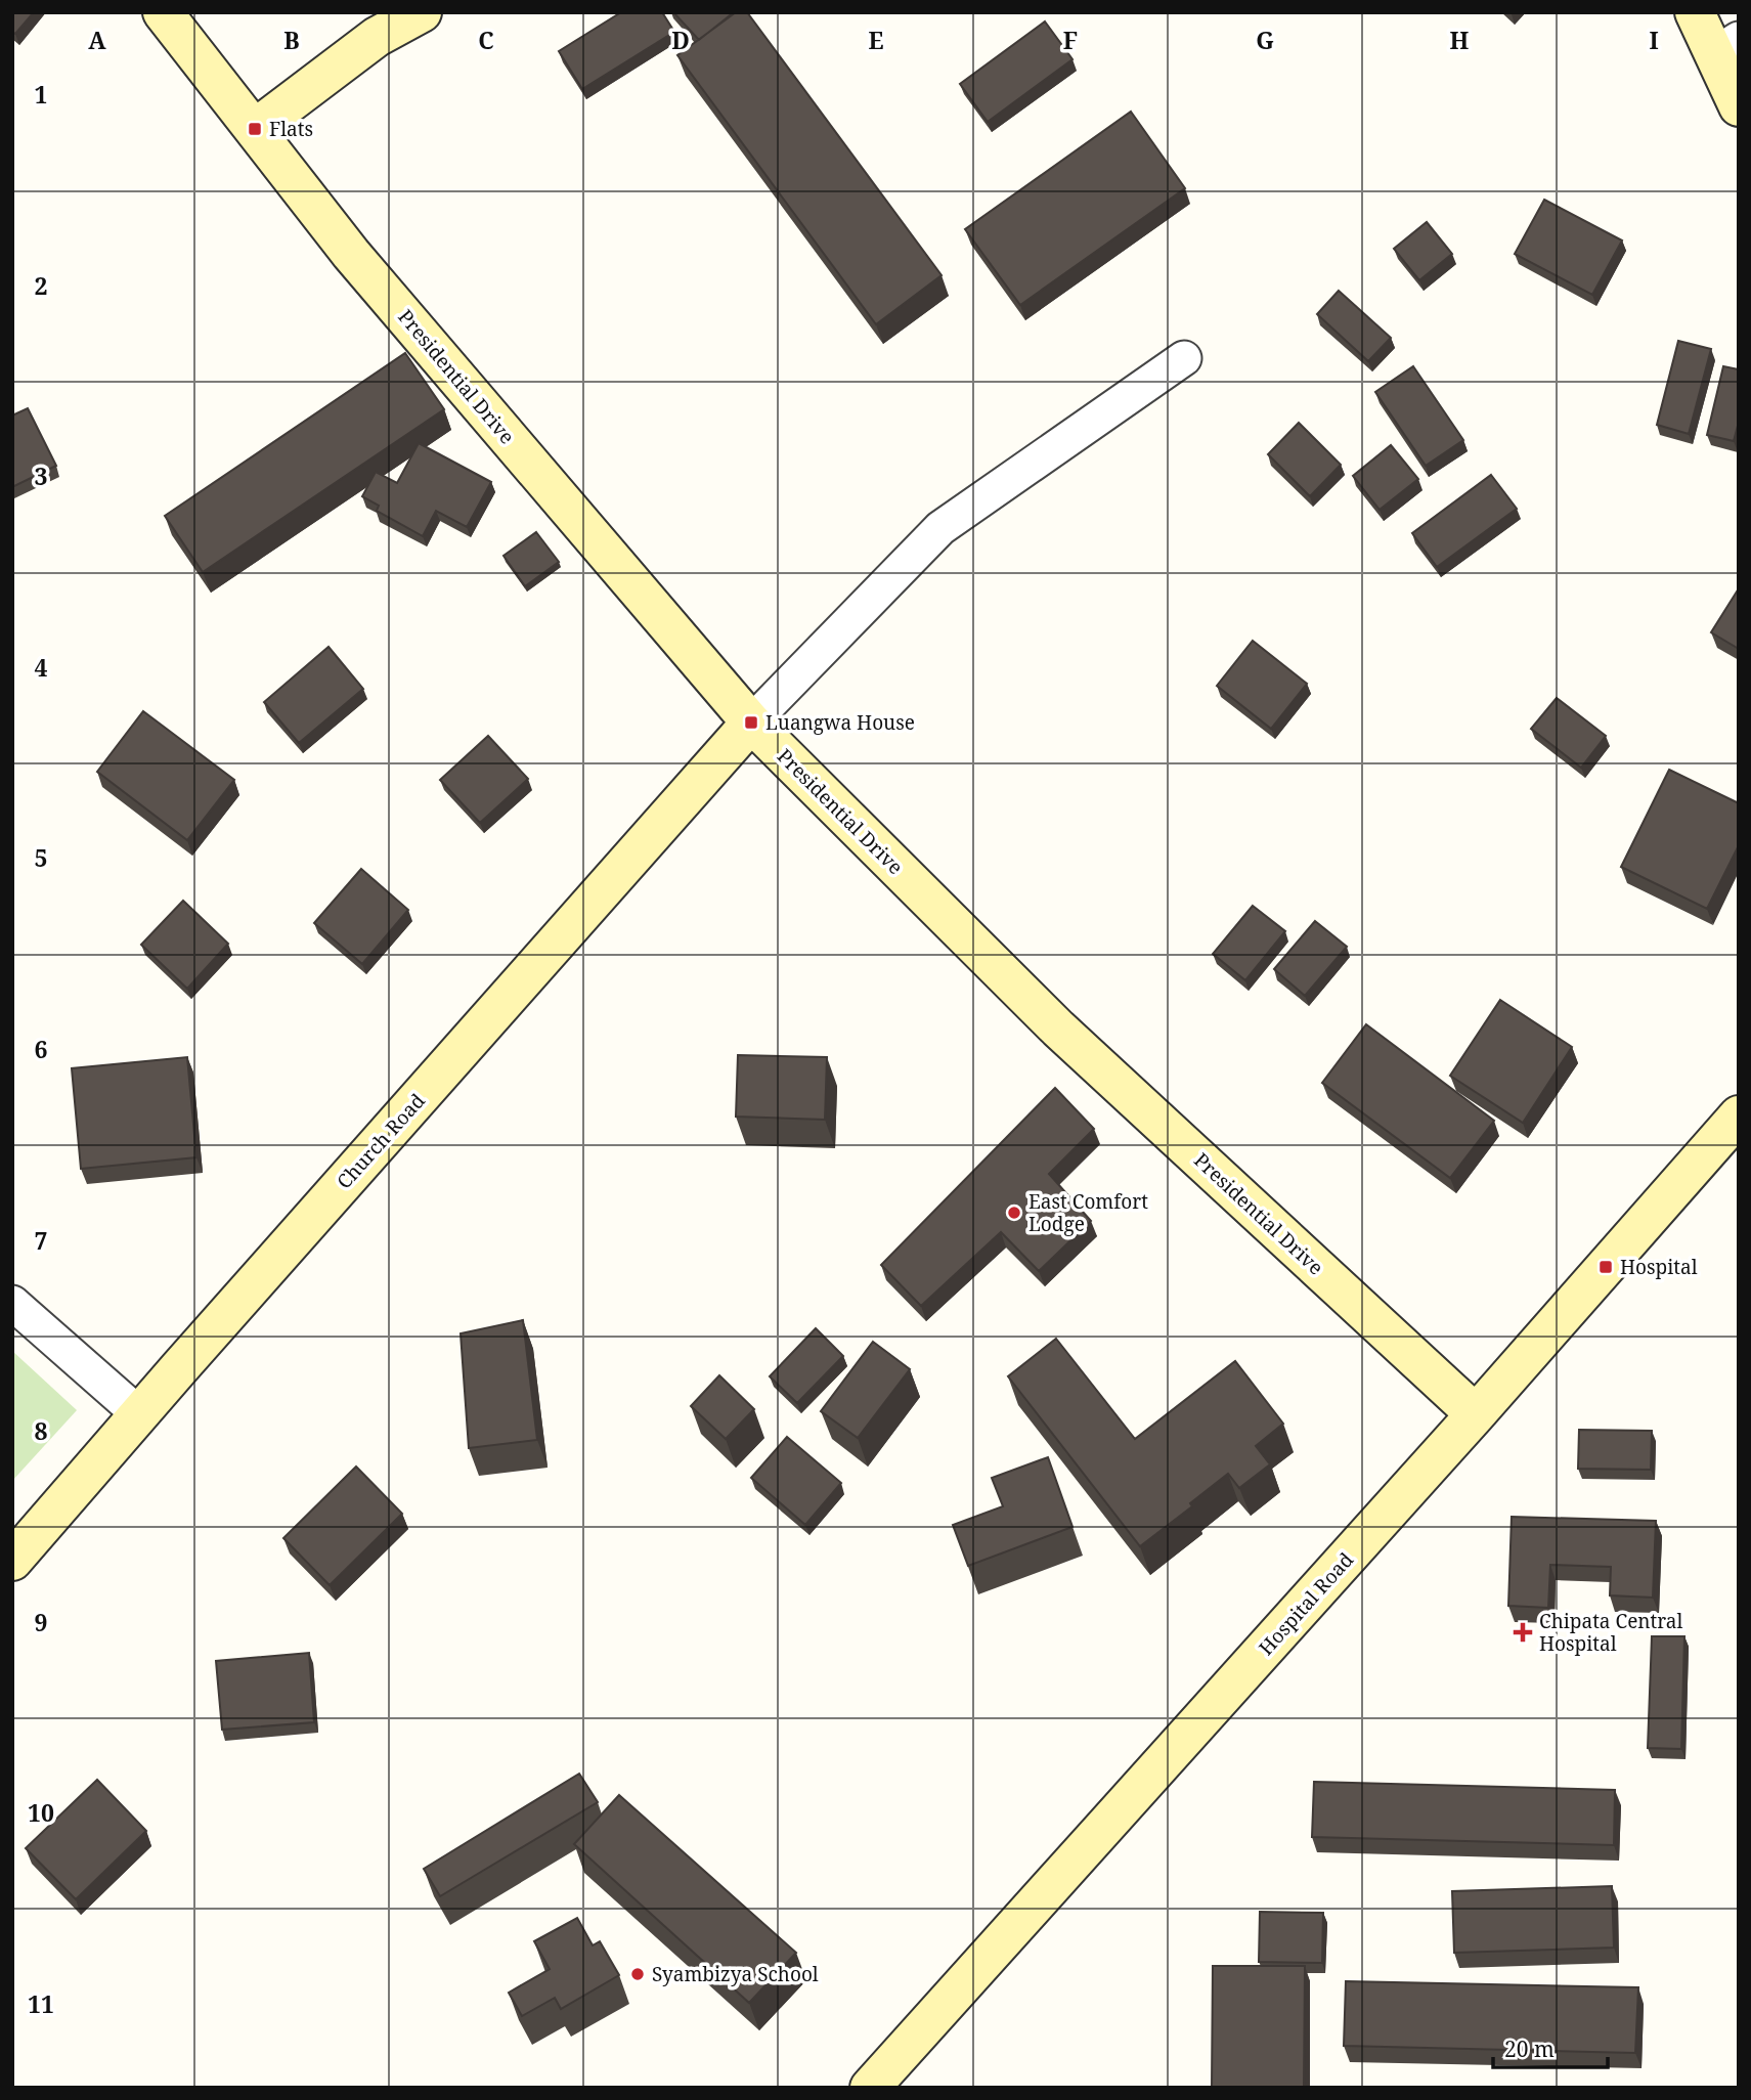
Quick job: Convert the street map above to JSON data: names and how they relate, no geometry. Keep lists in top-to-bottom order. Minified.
{"streets":{"street":["Presidential Drive","Church Road","Hospital Road"]},"crossings":[["Presidential Drive","Church Road"],["Presidential Drive","Hospital Road"]],"places":{"transit":["Flats","Luangwa House","Hospital"],"other":["East Comfort Lodge","Syambizya School"],"health":["Chipata Central Hospital"]},"scale_bar":"20 m","grid":{"columns":["A","B","C","D","E","F","G","H","I"],"rows":["1","2","3","4","5","6","7","8","9","10","11"]}}
